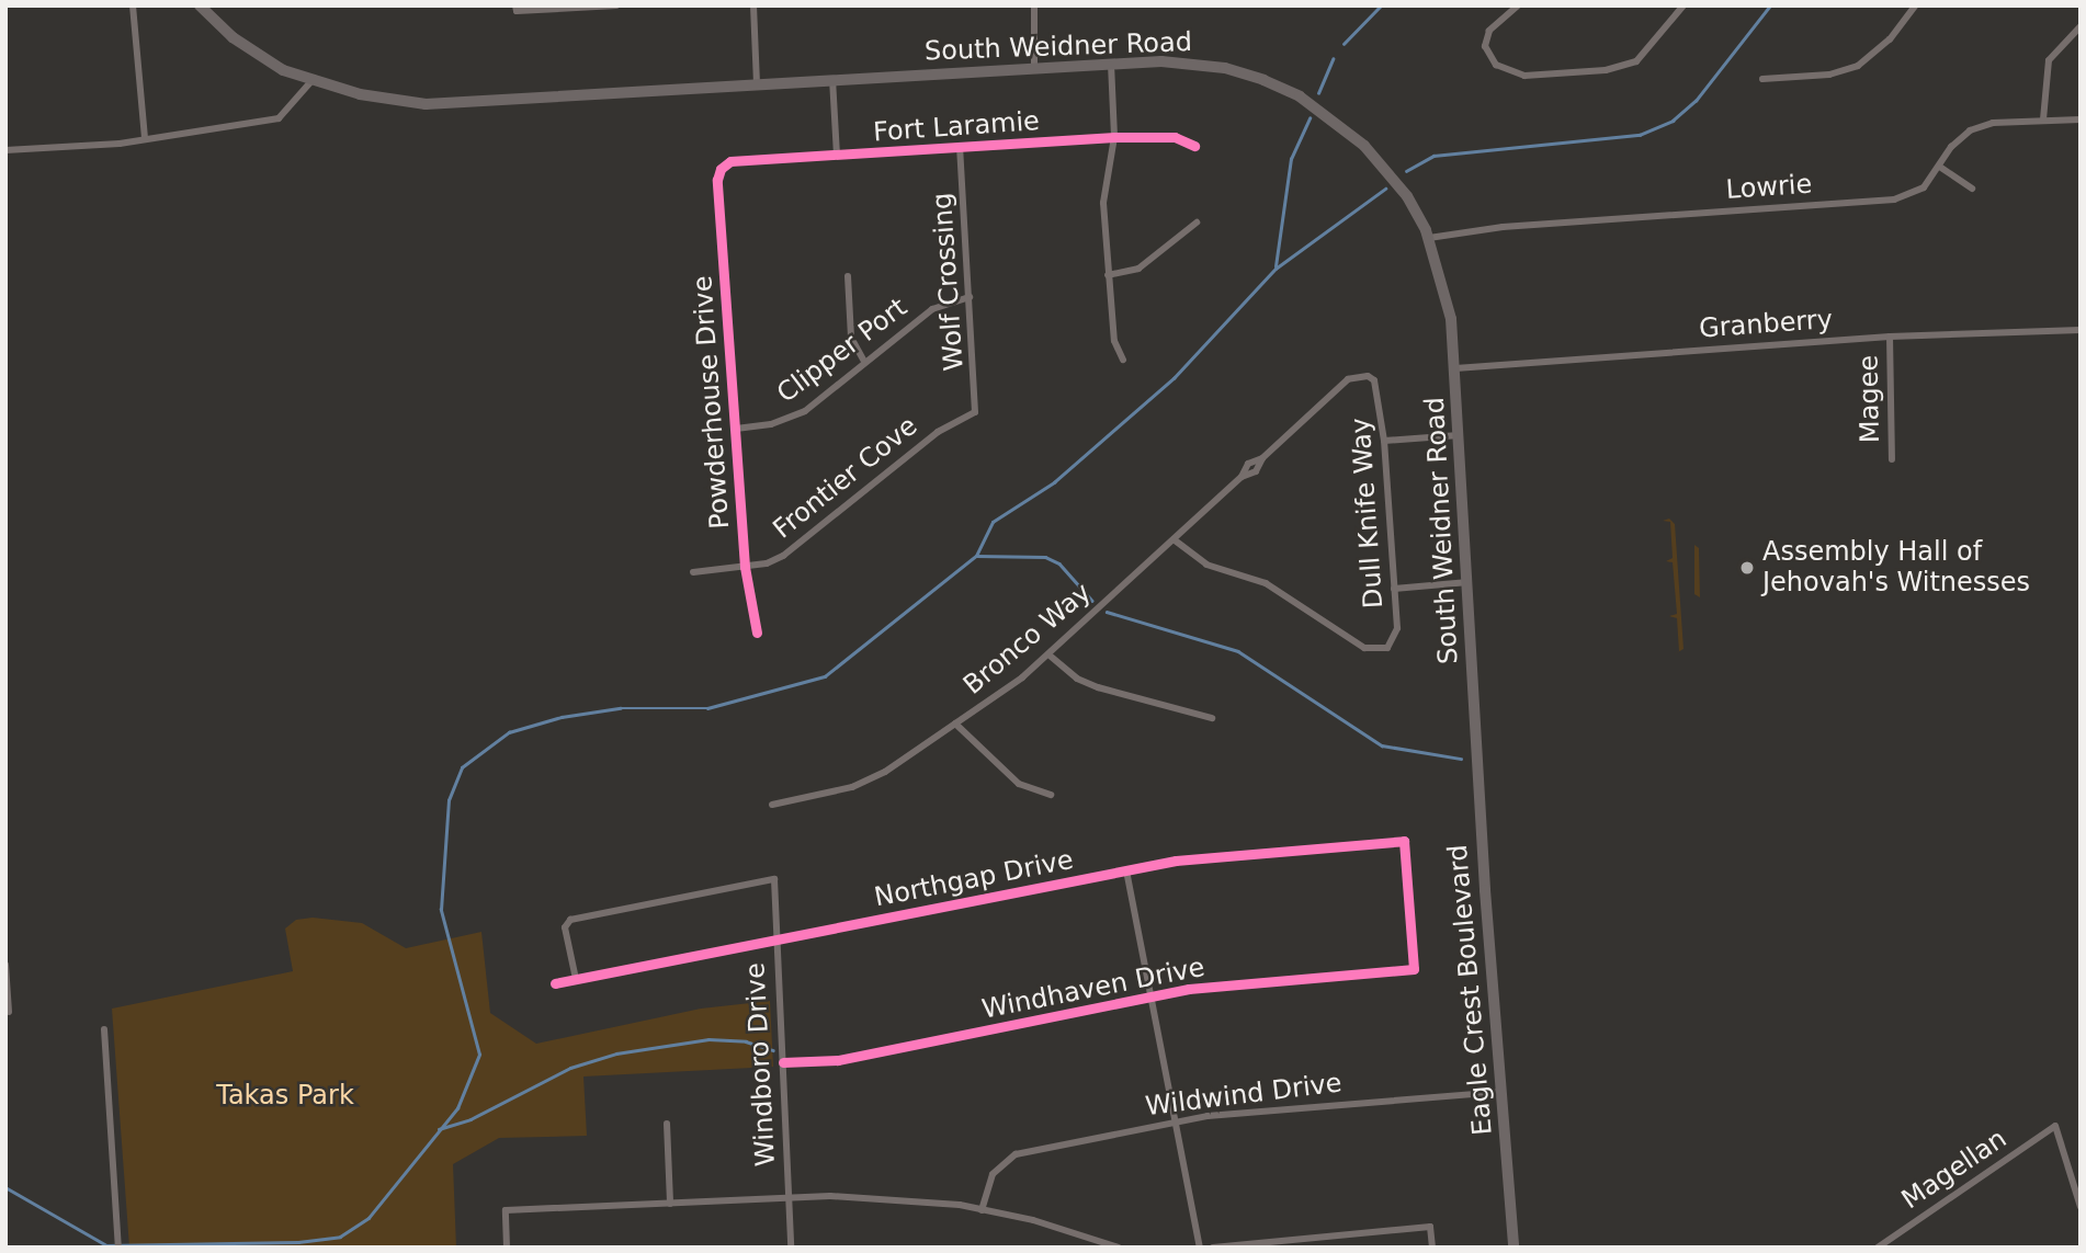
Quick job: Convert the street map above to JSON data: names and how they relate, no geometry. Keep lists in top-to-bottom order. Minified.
{"streets":{"main road":["South Weidner Road","Eagle Crest Boulevard"],"street":["Fort Laramie","Lowrie","Wolf Crossing","Granberry","Clipper Port","Magee","Powderhouse Drive","Frontier Cove","Dull Knife Way","Bronco Way","Northgap Drive","Windhaven Drive","Windboro Drive","Wildwind Drive","Magellan"]},"crossings":[["South Weidner Road","Lowrie"],["South Weidner Road","Granberry"],["South Weidner Road","Eagle Crest Boulevard"],["Fort Laramie","Wolf Crossing"],["Fort Laramie","Powderhouse Drive"],["Wolf Crossing","Clipper Port"],["Wolf Crossing","Frontier Cove"],["Granberry","Magee"],["Clipper Port","Powderhouse Drive"],["Powderhouse Drive","Frontier Cove"],["Dull Knife Way","Bronco Way"],["Northgap Drive","Windhaven Drive"],["Northgap Drive","Windboro Drive"],["Windhaven Drive","Windboro Drive"],["Eagle Crest Boulevard","Wildwind Drive"]],"parks":["Takas Park"],"places":["Assembly Hall of Jehovah's Witnesses"]}
